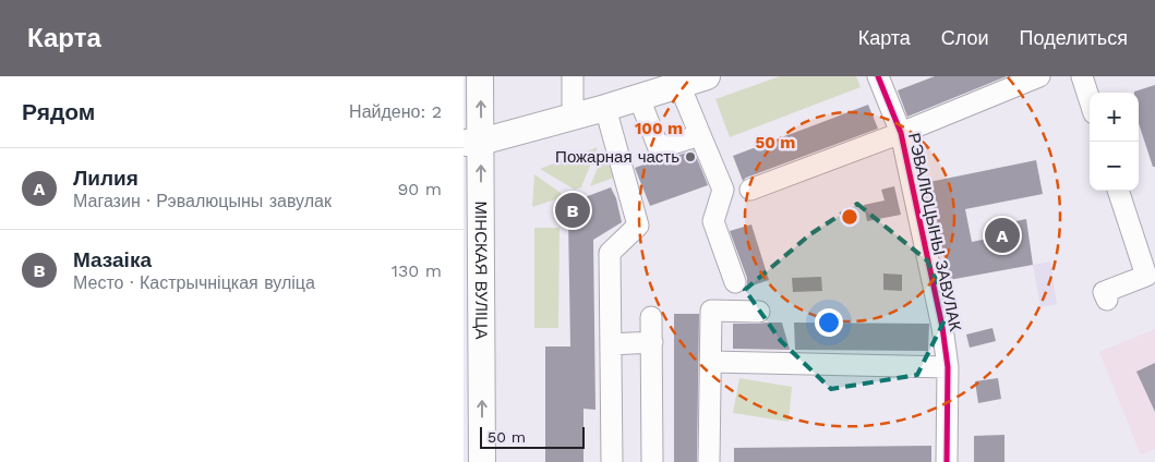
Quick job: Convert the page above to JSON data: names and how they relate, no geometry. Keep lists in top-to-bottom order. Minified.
{"streets":{"main road":["МІНСКАЯ ВУЛІЦА"],"street":["РЭВАЛЮЦЫНЫ ЗАВУЛАК"]},"one_way":["МІНСКАЯ ВУЛІЦА"],"places":["Пожарная часть"],"scale_bar":"50 m","page":{"header":"Карта","nav":["Карта","Слои","Поделиться"],"heading":["Рядом","Найдено: 2"],"map_buttons":["+","−"],"list":[{"mark":"A","name":"Лилия","note":"Магазин · Рэвалюцыны завулак","value":"90 m"},{"mark":"B","name":"Мазаіка","note":"Место · Кастрычніцкая вуліца","value":"130 m"}],"pins":["B","A"],"scale":"50 m"},"rings":["100 m","50 m"]}
